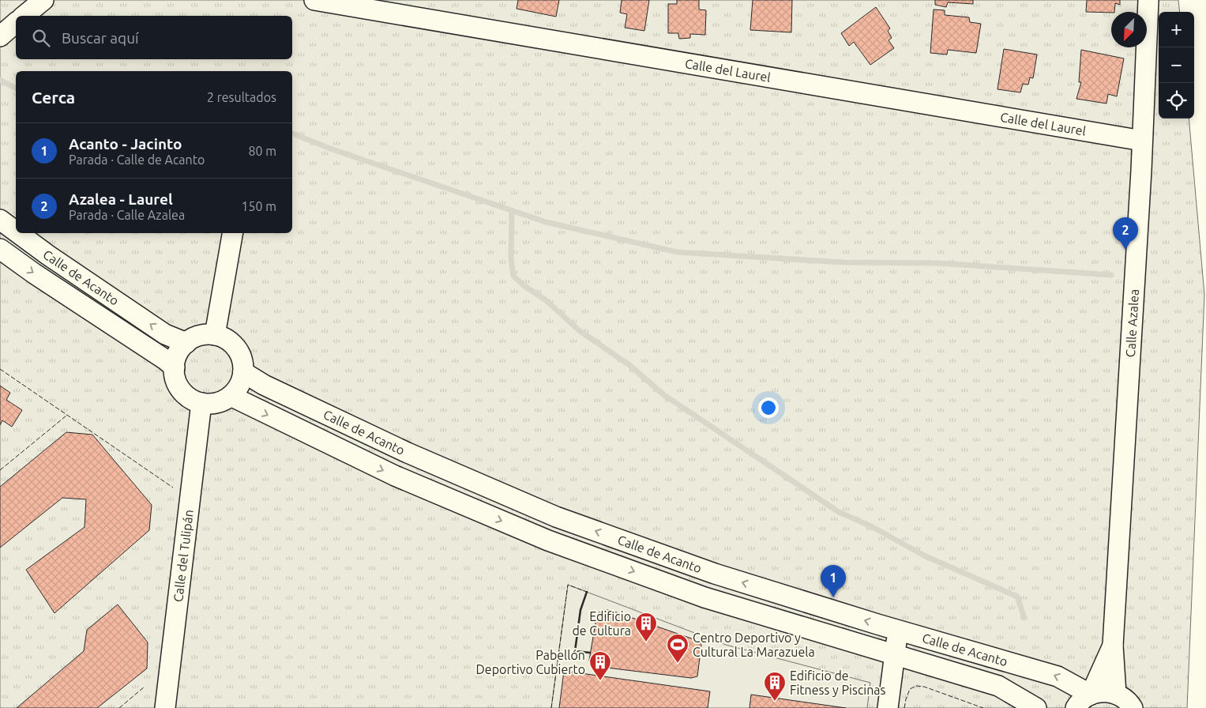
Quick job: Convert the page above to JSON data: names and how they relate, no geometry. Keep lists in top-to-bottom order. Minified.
{"streets":{"street":["Calle del Laurel","Calle de Acanto","Calle Azalea","Calle del Tulipán"]},"crossings":[["Calle del Laurel","Calle Azalea"],["Calle de Acanto","Calle Azalea"],["Calle de Acanto","Calle del Tulipán"]],"places":{"building":["Edificio de Cultura","Pabellón Deportivo Cubierto","Edificio de Fitness y Piscinas"],"sports":["Centro Deportivo y Cultural La Marazuela"]},"north":"bottom left","page":{"map_buttons":["+","−"],"search":"Buscar aquí","heading":["Cerca","2 resultados"],"list":[{"mark":"1","name":"Acanto - Jacinto","note":"Parada · Calle de Acanto","value":"80 m"},{"mark":"2","name":"Azalea - Laurel","note":"Parada · Calle Azalea","value":"150 m"}],"pins":["2","1"]}}
